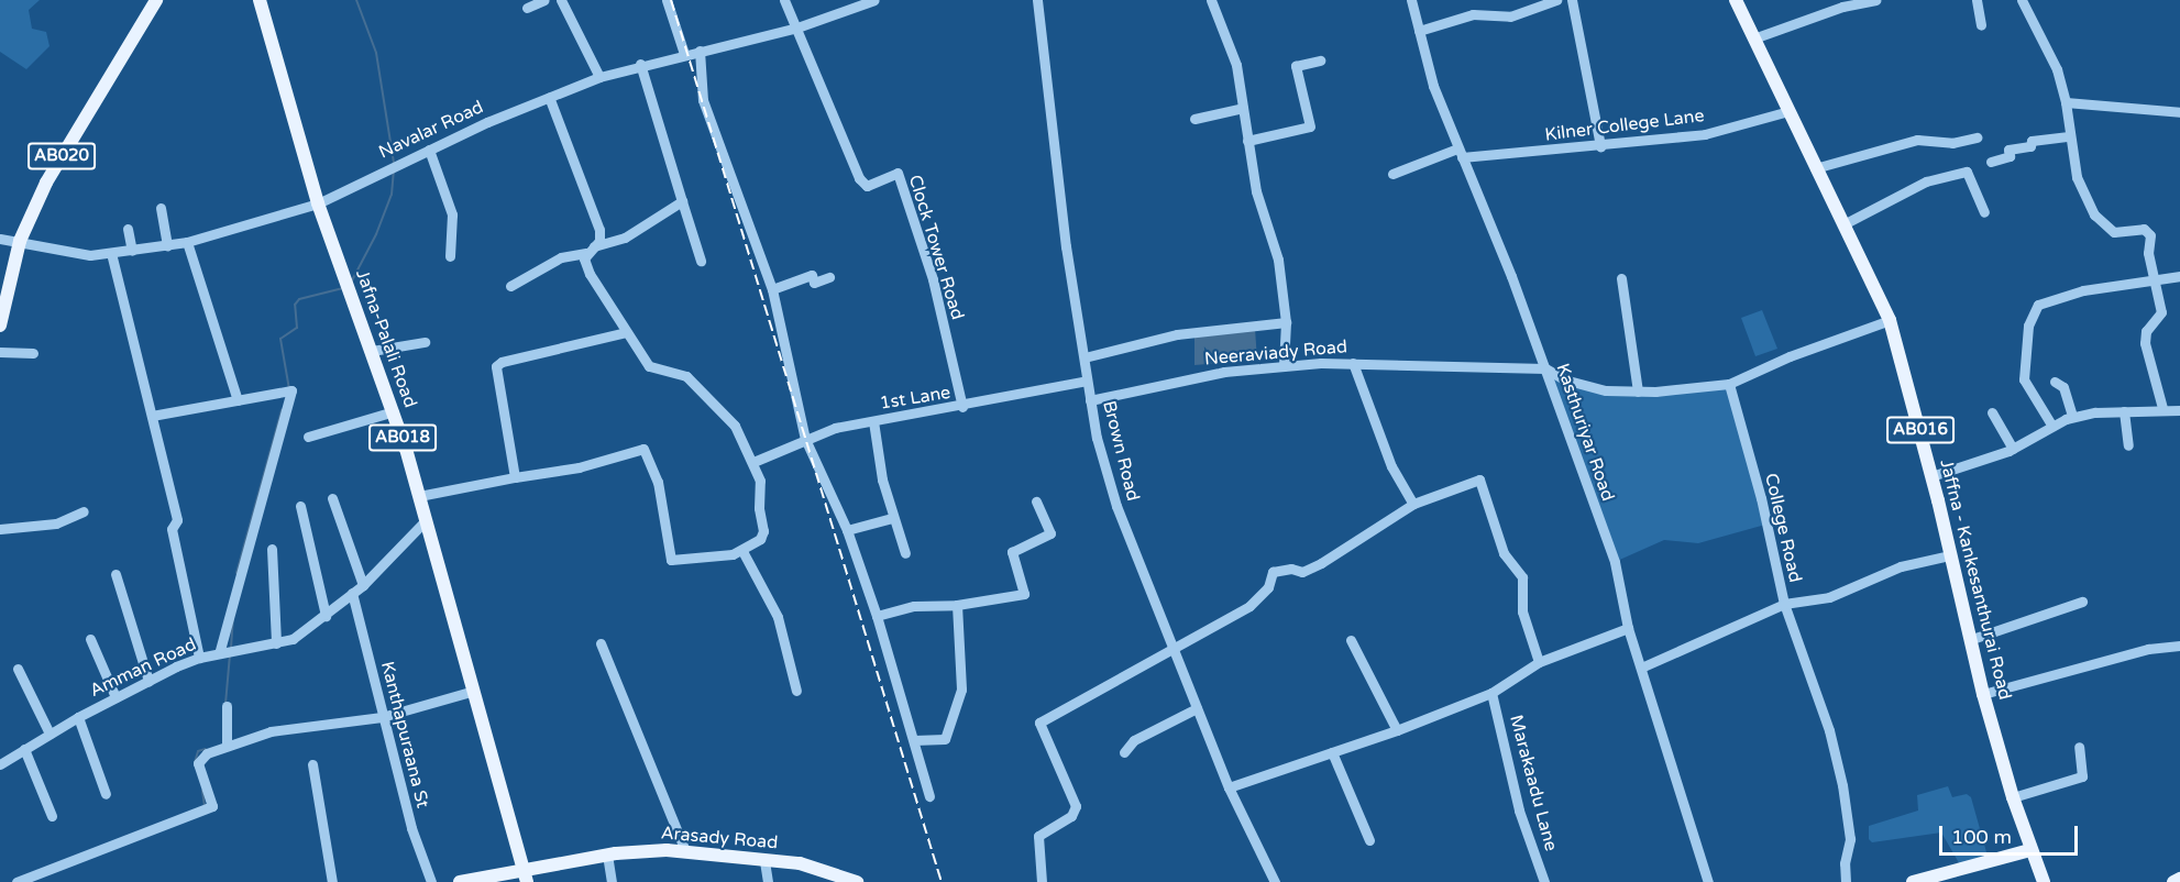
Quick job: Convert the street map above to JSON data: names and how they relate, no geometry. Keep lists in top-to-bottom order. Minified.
{"streets":{"main road":["AB020","Jafna-Palali Road","AB016","AB018","Jaffna - Kankesanthurai Road","Arasady Road"],"street":["Kilner College Lane","Navalar Road","Clock Tower Road","Neeraviady Road","1st Lane","Kasthuriyar Road","Brown Road","College Road","Amman Road","Kanthapuraana St","Marakaadu Lane"]},"crossings":[["Kilner College Lane","Kasthuriyar Road"],["Kilner College Lane","Jaffna - Kankesanthurai Road"],["Navalar Road","AB020"],["Navalar Road","Clock Tower Road"],["Navalar Road","Jafna-Palali Road"],["Clock Tower Road","1st Lane"],["Jafna-Palali Road","Amman Road"],["Jafna-Palali Road","Arasady Road"],["Neeraviady Road","Kasthuriyar Road"],["Neeraviady Road","Brown Road"],["1st Lane","Brown Road"],["Kasthuriyar Road","College Road"],["Amman Road","Kanthapuraana St"]],"scale_bar":"100 m"}
